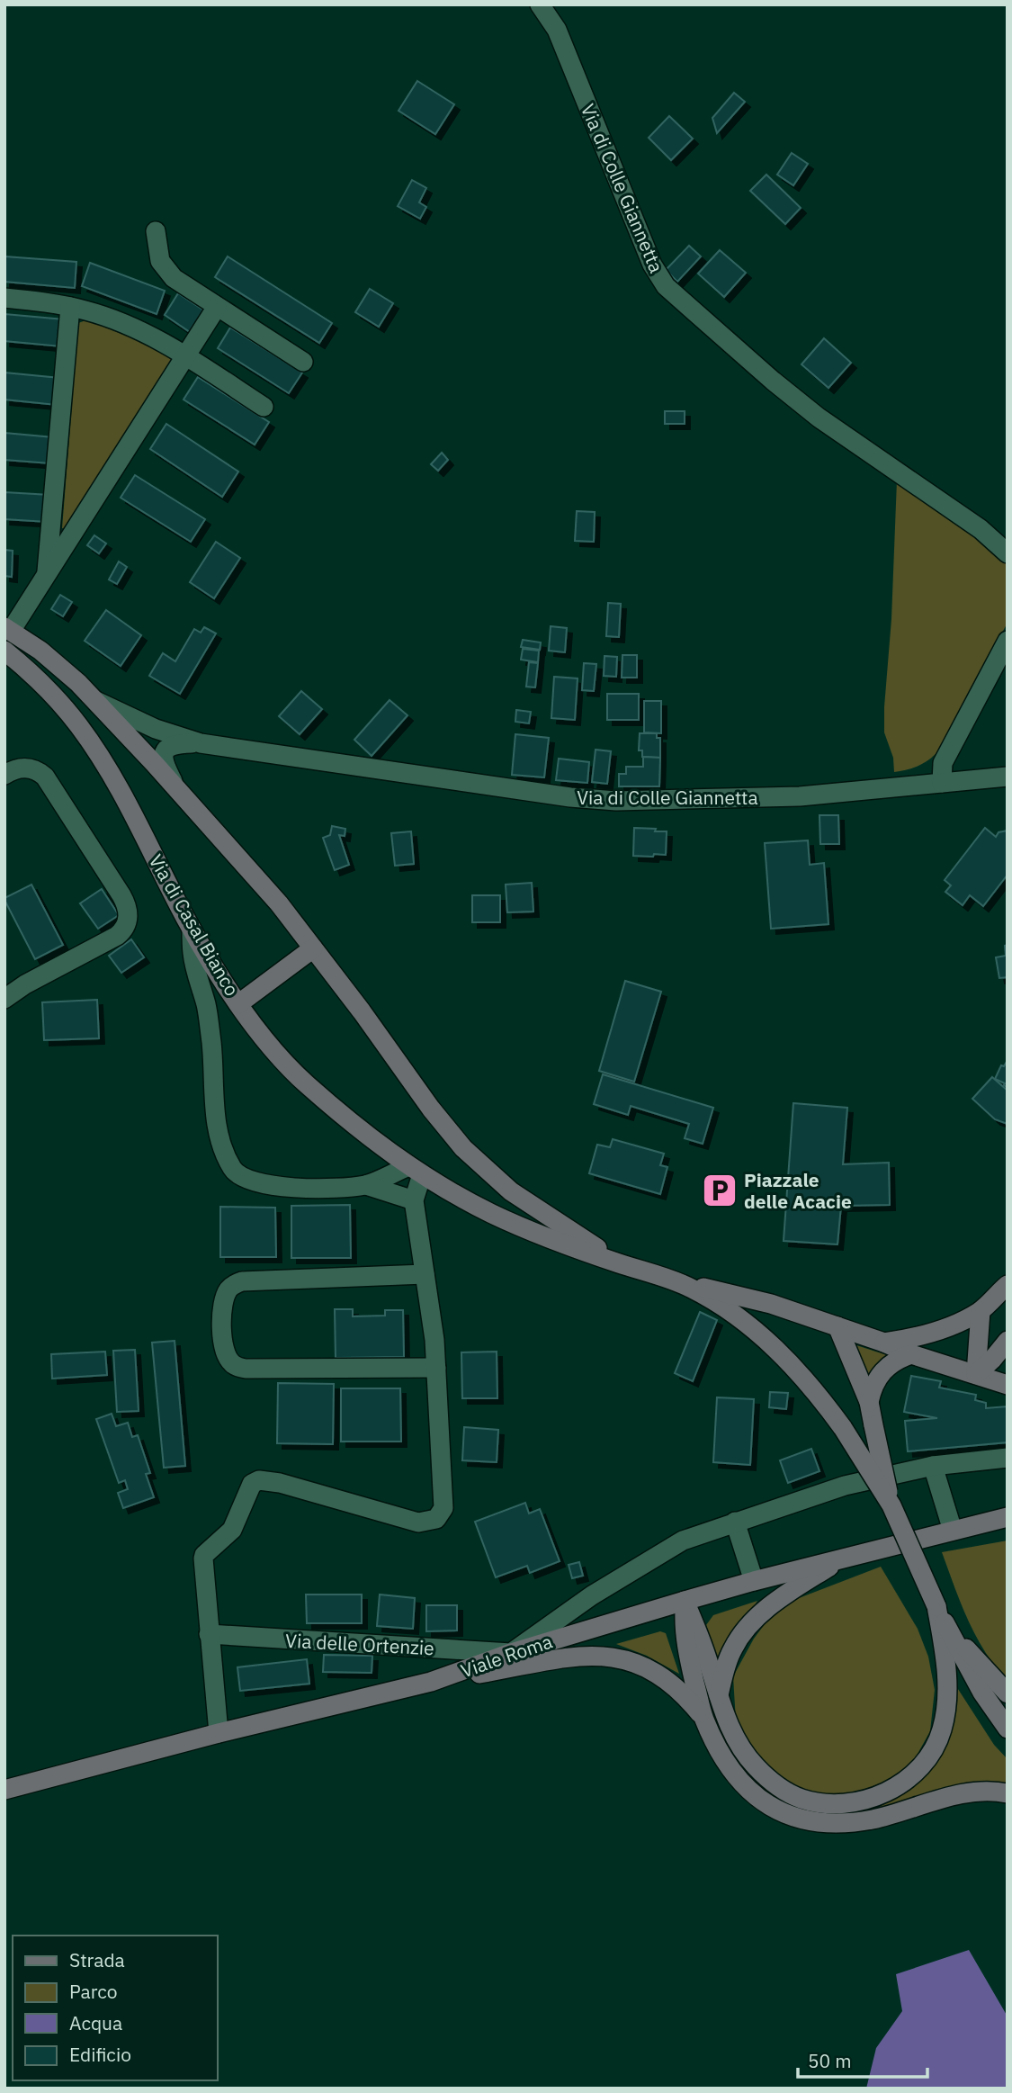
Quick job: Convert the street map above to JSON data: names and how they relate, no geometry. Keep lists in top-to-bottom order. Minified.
{"streets":{"main road":["Via di Casal Bianco","Viale Roma"],"street":["Via di Colle Giannetta","Via delle Ortenzie"]},"crossings":[["Via di Colle Giannetta","Via di Casal Bianco"],["Via delle Ortenzie","Viale Roma"]],"places":{"parking":["Piazzale delle Acacie"]},"legend":["Strada","Parco","Acqua","Edificio"],"scale_bar":"50 m"}
